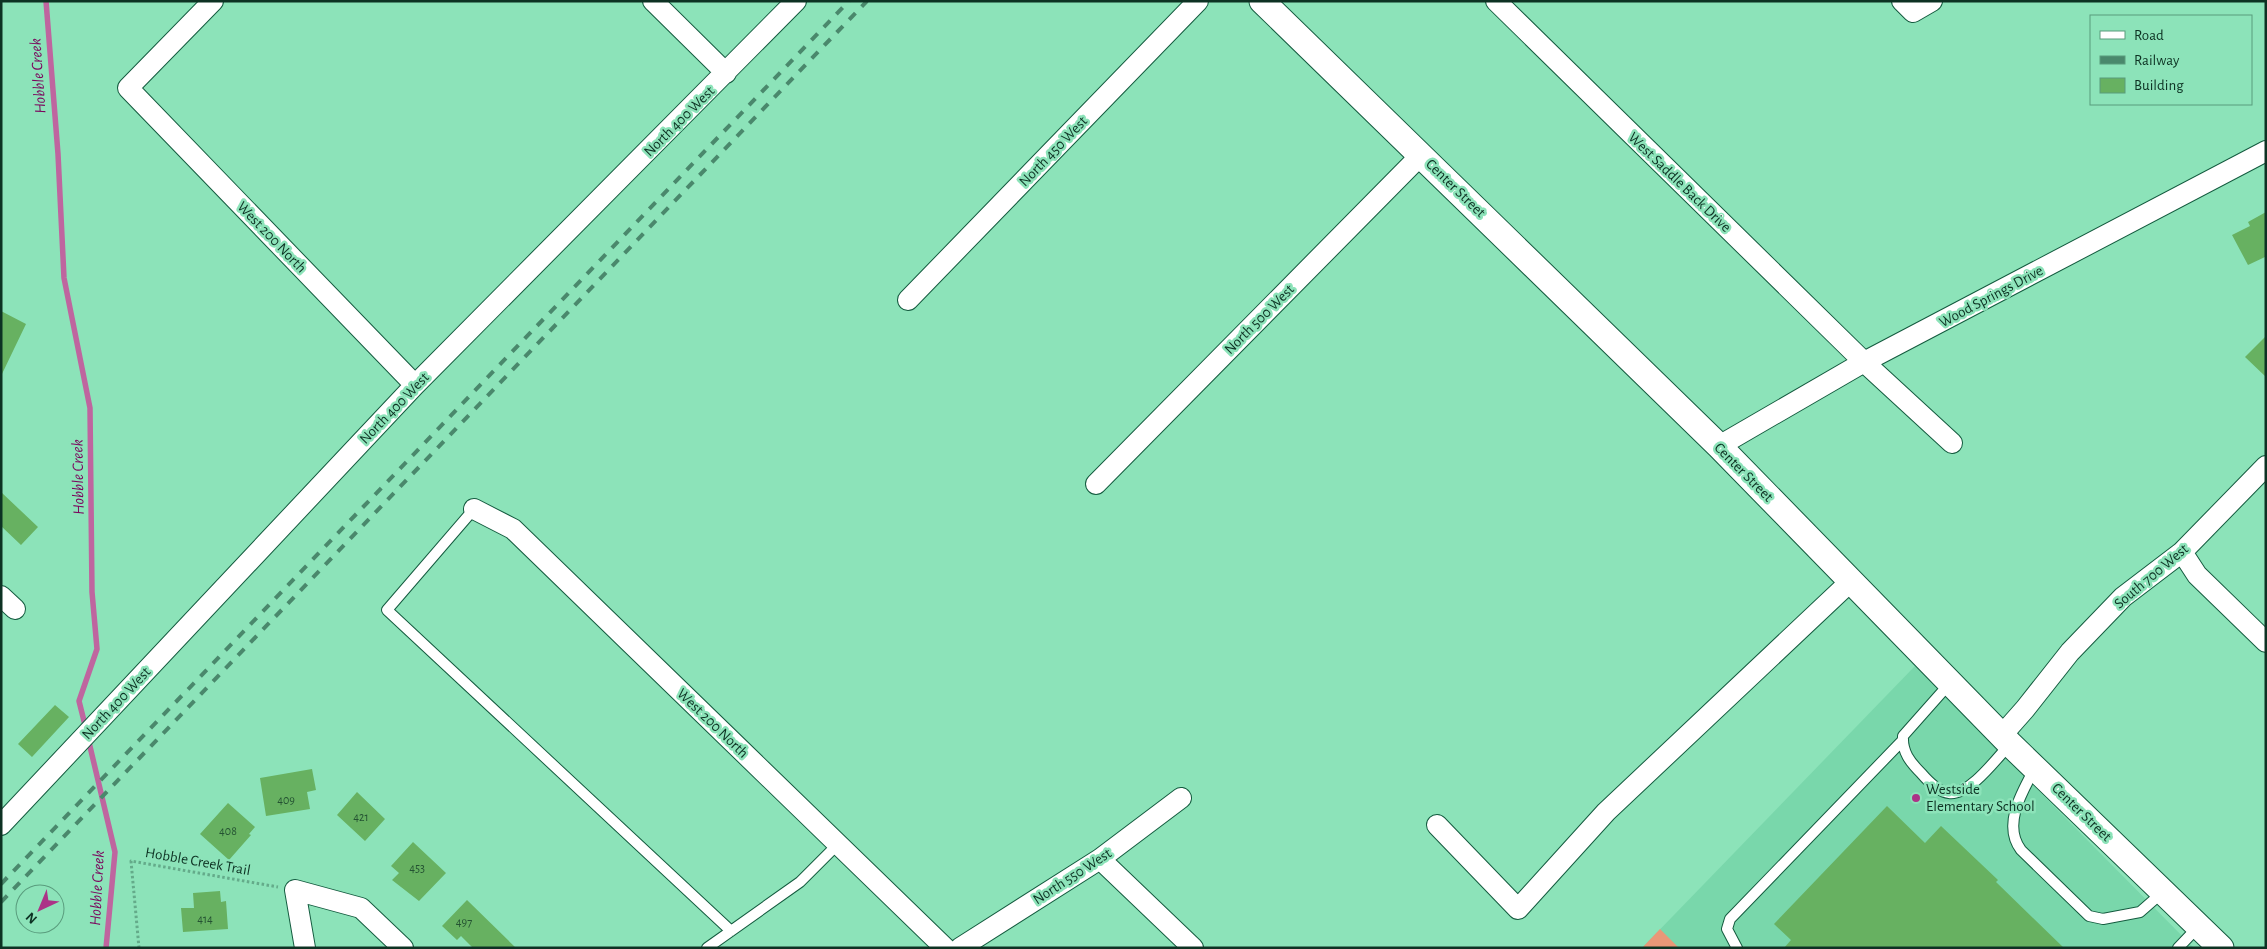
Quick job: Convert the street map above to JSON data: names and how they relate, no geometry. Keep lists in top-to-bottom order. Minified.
{"streets":{"street":["North 400 West","North 450 West","West Saddle Back Drive","Center Street","West 200 North","Wood Springs Drive","North 500 West","South 700 West","North 550 West"],"path":["Hobble Creek Trail"]},"crossings":[["North 400 West","West 200 North"],["West Saddle Back Drive","Wood Springs Drive"],["Center Street","Wood Springs Drive"],["Center Street","North 500 West"],["Center Street","South 700 West"]],"water":["Hobble Creek"],"places":["Westside Elementary School"],"house_numbers":["409","421","408","453","414","497"],"legend":["Road","Railway","Building"],"north":"bottom left"}
